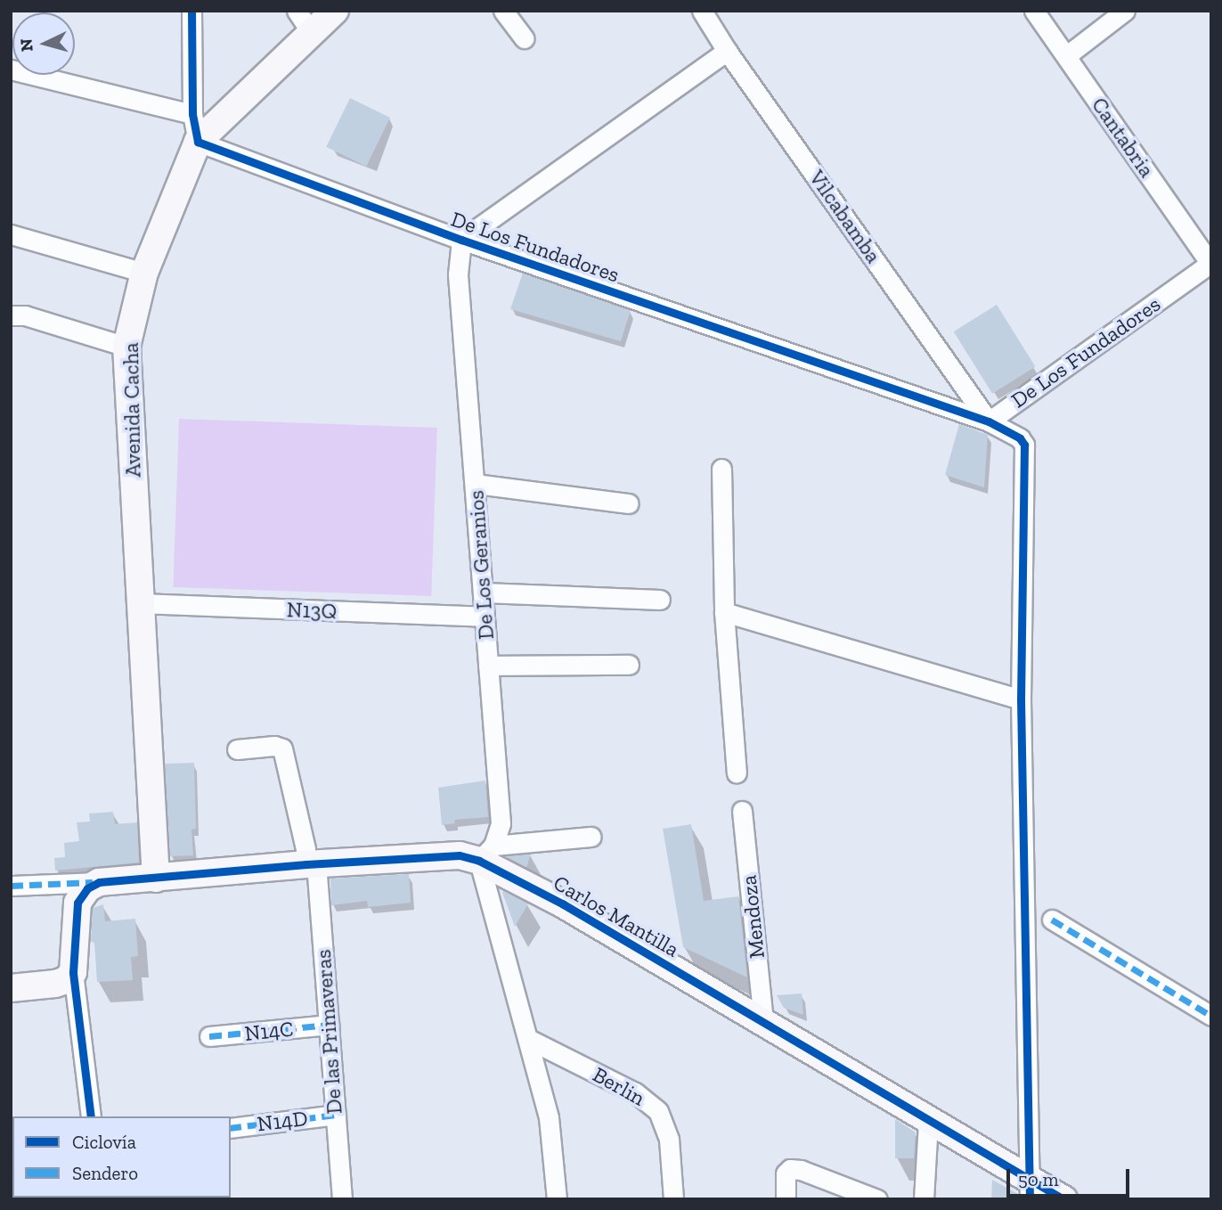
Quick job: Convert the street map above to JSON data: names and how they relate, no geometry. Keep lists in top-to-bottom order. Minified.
{"streets":{"street":["Cantabria","Vilcabamba","De Los Fundadores","Avenida Cacha","De Los Geranios","N13Q","Carlos Mantilla","Mendoza","N14C","De las Primaveras","Berlin","N14D"]},"crossings":[["Cantabria","De Los Fundadores"],["Vilcabamba","De Los Fundadores"],["De Los Fundadores","Avenida Cacha"],["De Los Fundadores","De Los Geranios"],["Avenida Cacha","N13Q"],["Avenida Cacha","Carlos Mantilla"],["De Los Geranios","N13Q"],["De Los Geranios","Carlos Mantilla"],["De Los Geranios","Berlin"],["Carlos Mantilla","Mendoza"],["Carlos Mantilla","De las Primaveras"],["N14C","De las Primaveras"],["De las Primaveras","N14D"]],"legend":["Ciclovía","Sendero"],"scale_bar":"50 m","north":"left"}
